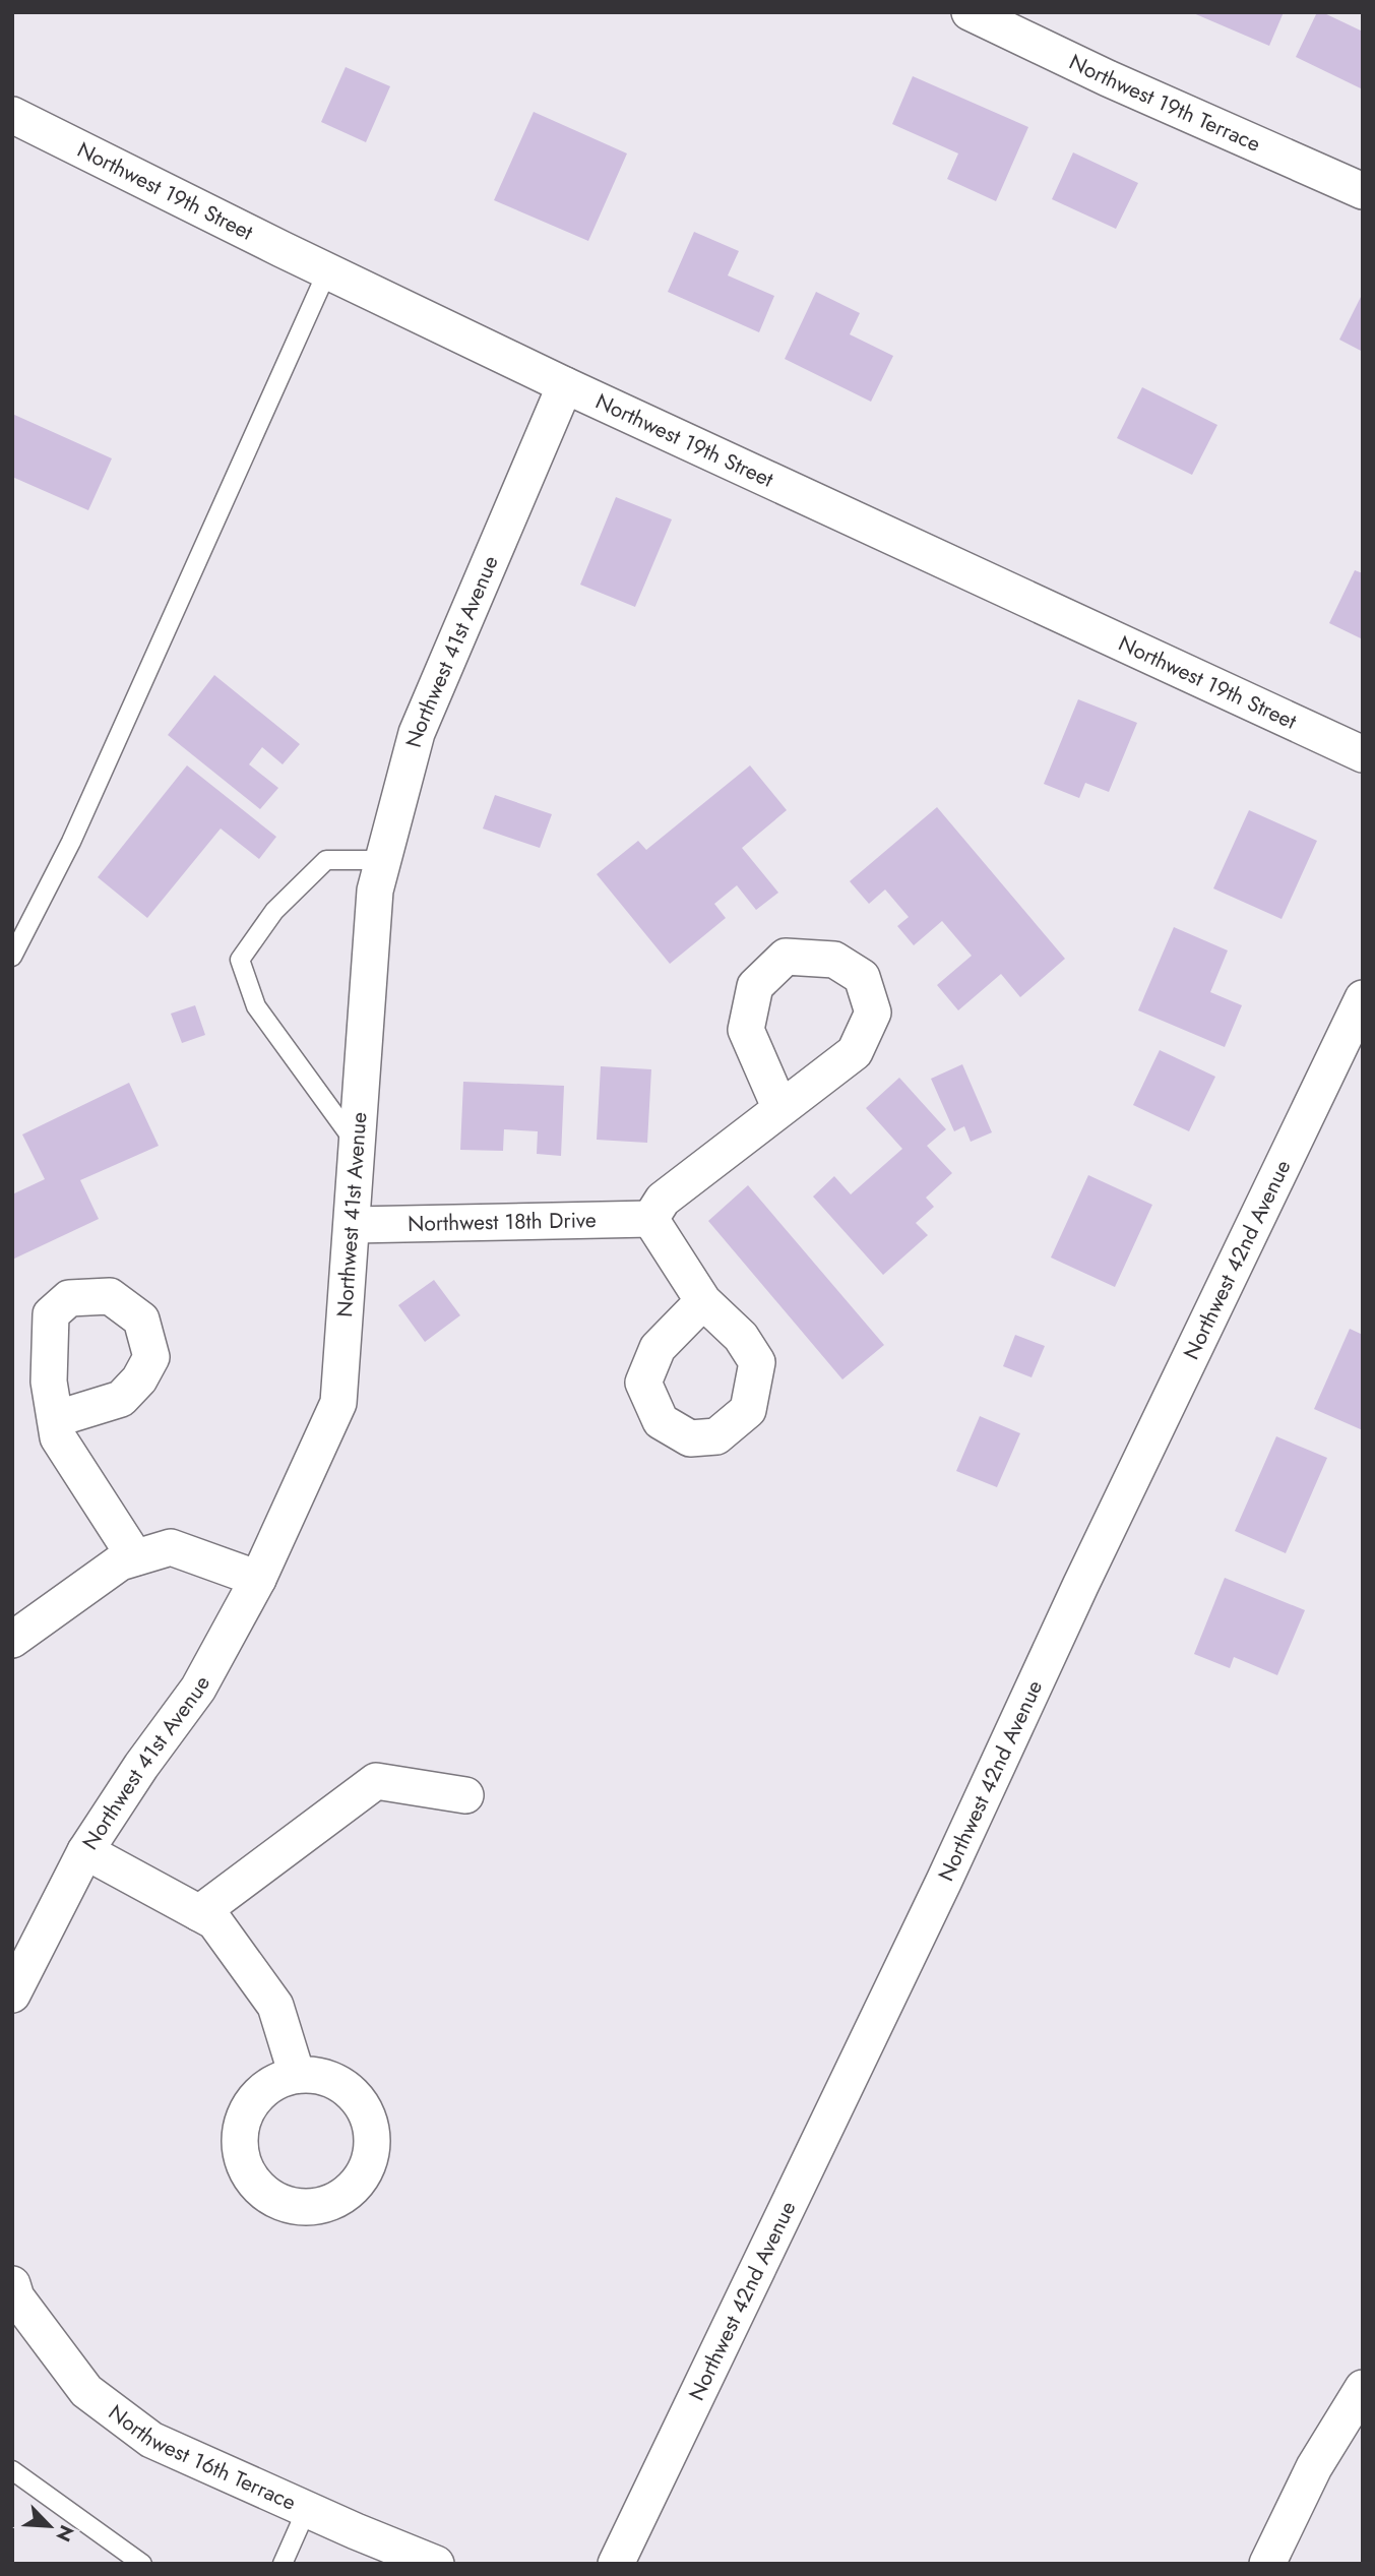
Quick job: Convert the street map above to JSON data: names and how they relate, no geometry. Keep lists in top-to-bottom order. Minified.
{"streets":{"street":["Northwest 19th Terrace","Northwest 19th Street","Northwest 41st Avenue","Northwest 18th Drive","Northwest 42nd Avenue","Northwest 16th Terrace"]},"crossings":[["Northwest 19th Street","Northwest 41st Avenue"],["Northwest 41st Avenue","Northwest 18th Drive"]],"north":"bottom right"}
